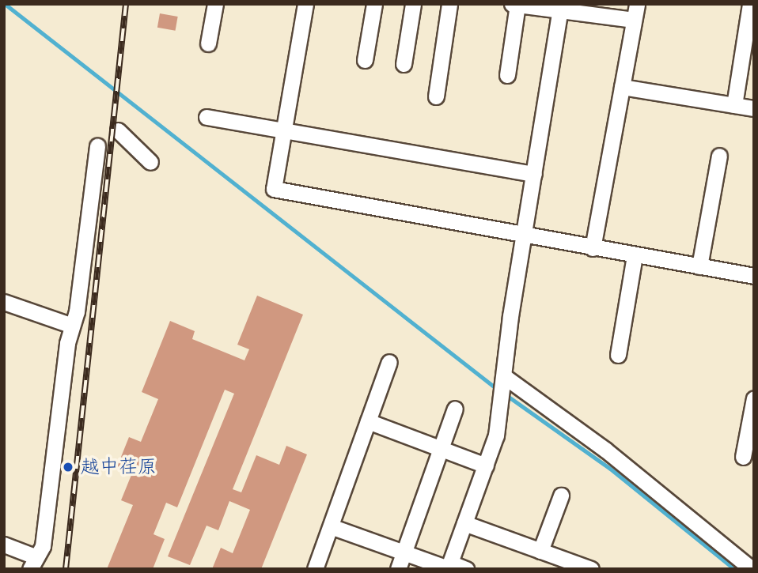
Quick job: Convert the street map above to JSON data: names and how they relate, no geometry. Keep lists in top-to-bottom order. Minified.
{"places":["越中荏原"]}
